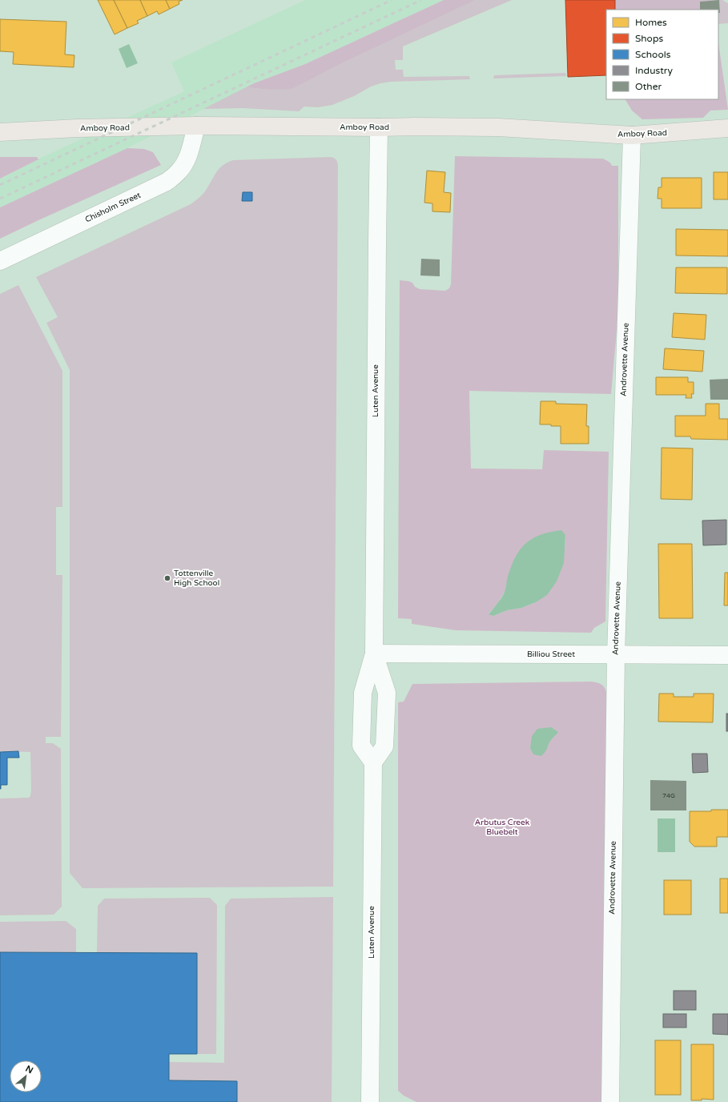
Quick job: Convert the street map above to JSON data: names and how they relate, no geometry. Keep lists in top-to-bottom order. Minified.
{"streets":{"main road":["Amboy Road"],"street":["Chisholm Street","Androvette Avenue","Luten Avenue","Billiou Street"]},"crossings":[["Amboy Road","Chisholm Street"],["Amboy Road","Androvette Avenue"],["Amboy Road","Luten Avenue"],["Androvette Avenue","Billiou Street"],["Luten Avenue","Billiou Street"]],"parks":["Arbutus Creek Bluebelt"],"places":["Tottenville High School"],"house_numbers":["74G"],"legend":["Homes","Shops","Schools","Industry","Other"],"north":"top right"}
